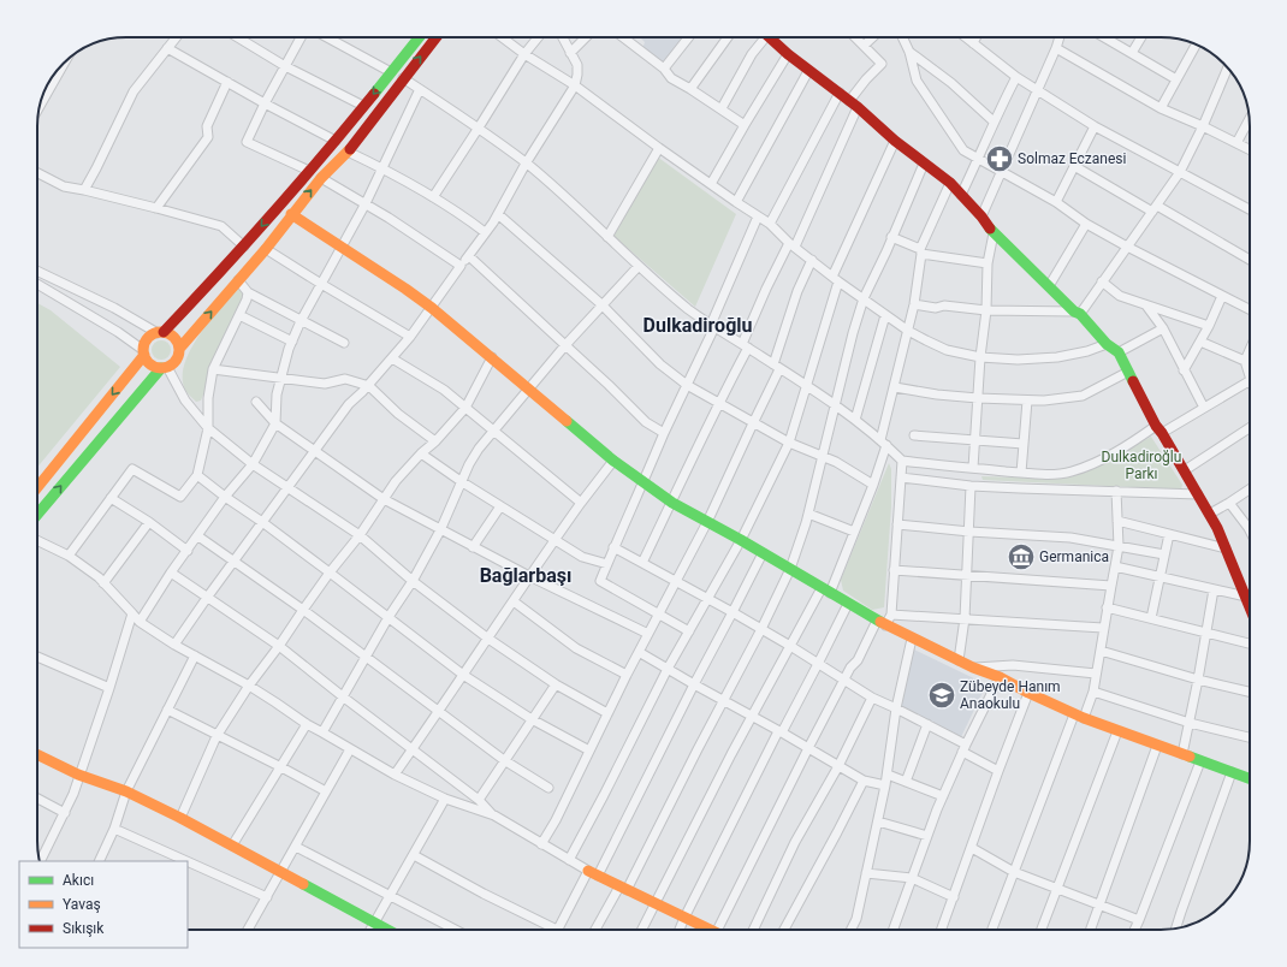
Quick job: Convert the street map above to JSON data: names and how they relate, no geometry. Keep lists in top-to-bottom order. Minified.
{"districts":["Dulkadiroğlu","Bağlarbaşı"],"parks":["Dulkadiroğlu Parkı"],"places":{"pharmacy":["Solmaz Eczanesi"],"museum":["Germanica"],"school or university":["Zübeyde Hanım Anaokulu"]},"legend":["Akıcı","Yavaş","Sıkışık"]}
